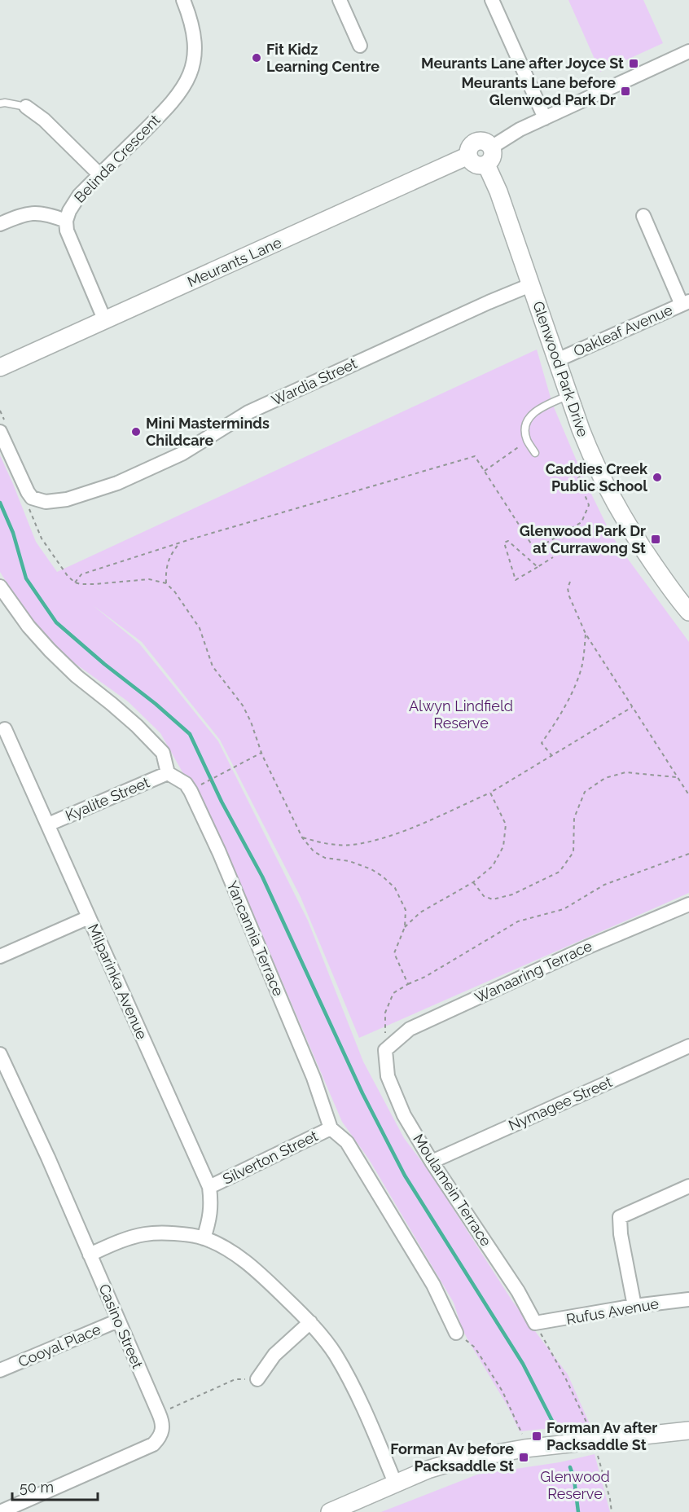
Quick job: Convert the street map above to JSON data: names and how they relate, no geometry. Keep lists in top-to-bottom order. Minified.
{"streets":{"street":["Belinda Crescent","Meurants Lane","Oakleaf Avenue","Glenwood Park Drive","Wardia Street","Kyalite Street","Yancannia Terrace","Wanaaring Terrace","Milparinka Avenue","Nymagee Street","Silverton Street","Moulamein Terrace","Rufus Avenue","Casino Street","Cooyal Place"]},"crossings":[["Meurants Lane","Glenwood Park Drive"],["Oakleaf Avenue","Glenwood Park Drive"],["Glenwood Park Drive","Wardia Street"],["Kyalite Street","Yancannia Terrace"],["Kyalite Street","Milparinka Avenue"],["Yancannia Terrace","Silverton Street"],["Wanaaring Terrace","Moulamein Terrace"],["Milparinka Avenue","Silverton Street"],["Nymagee Street","Moulamein Terrace"],["Moulamein Terrace","Rufus Avenue"],["Casino Street","Cooyal Place"]],"parks":["Alwyn Lindfield Reserve","Glenwood Reserve"],"places":{"other":["Fit Kidz Learning Centre","Mini Masterminds Childcare","Caddies Creek Public School"],"transit":["Meurants Lane after Joyce St","Meurants Lane before Glenwood Park Dr","Glenwood Park Dr at Currawong St","Forman Av after Packsaddle St","Forman Av before Packsaddle St"]},"scale_bar":"50 m"}
